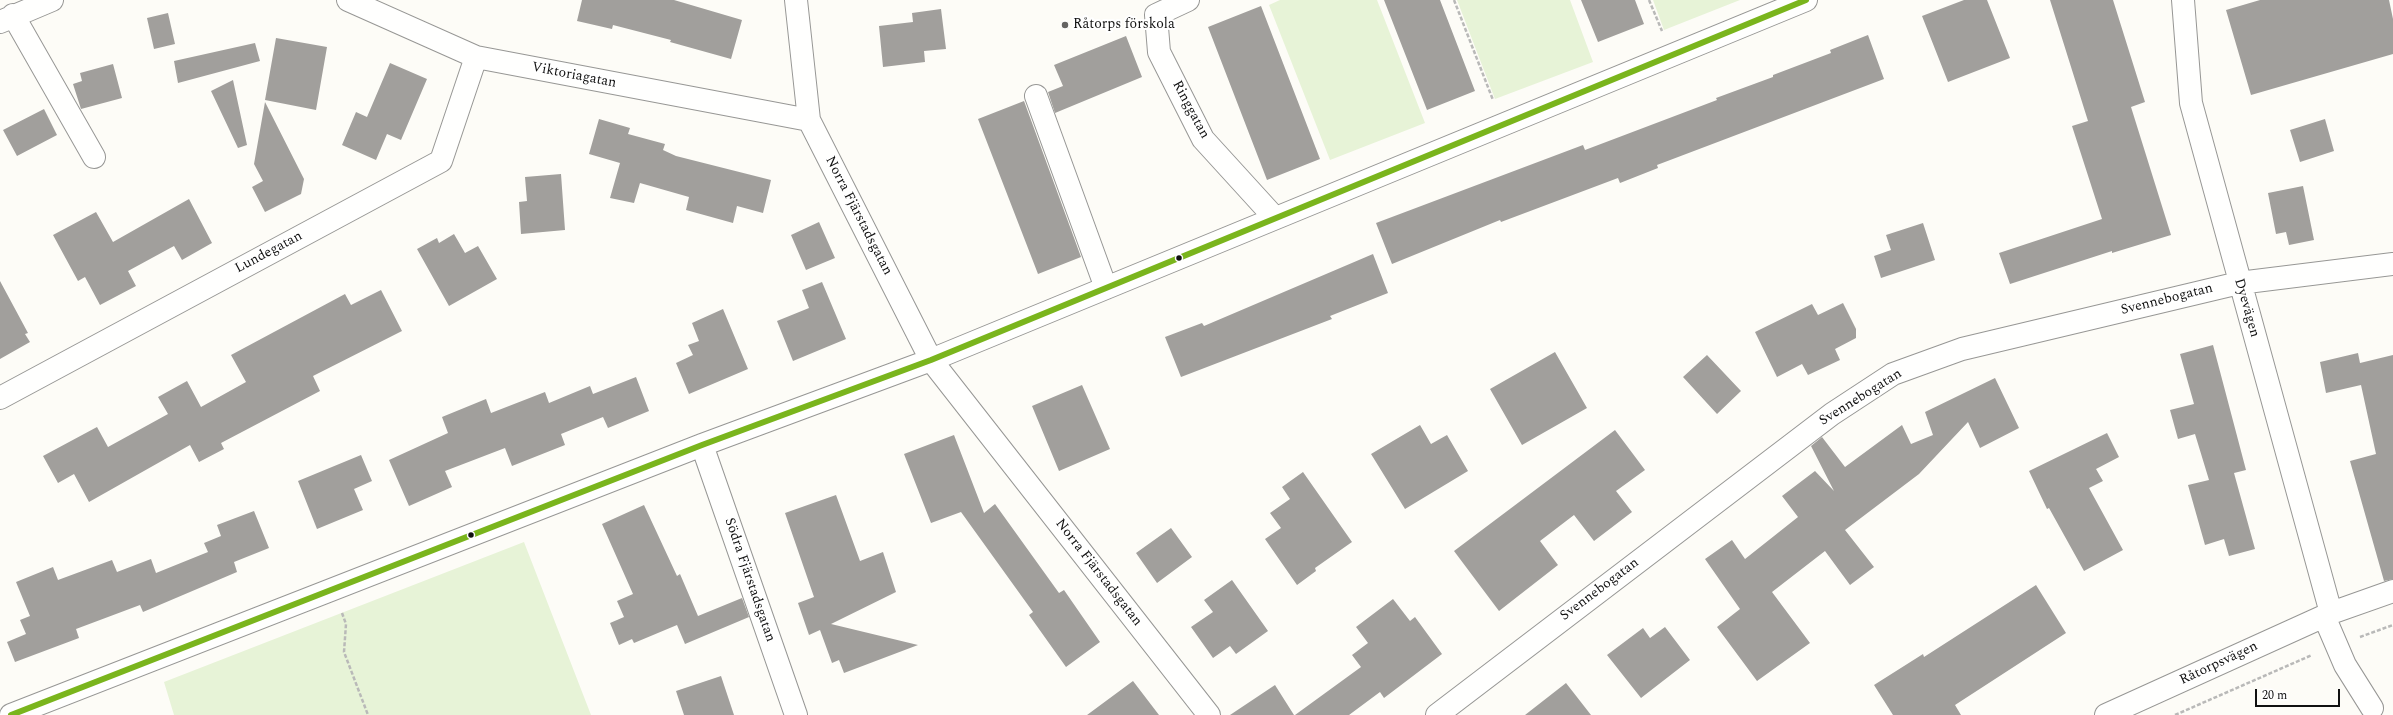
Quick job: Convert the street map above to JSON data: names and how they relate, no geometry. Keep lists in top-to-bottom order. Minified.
{"streets":{"street":["Viktoriagatan","Ringgatan","Norra Fjärstadsgatan","Lundegatan","Svennebogatan","Dyevägen","Södra Fjärstadsgatan","Råtorpsvägen"]},"crossings":[["Viktoriagatan","Norra Fjärstadsgatan"],["Viktoriagatan","Lundegatan"],["Svennebogatan","Dyevägen"],["Dyevägen","Råtorpsvägen"]],"places":["Råtorps förskola"],"scale_bar":"20 m"}
